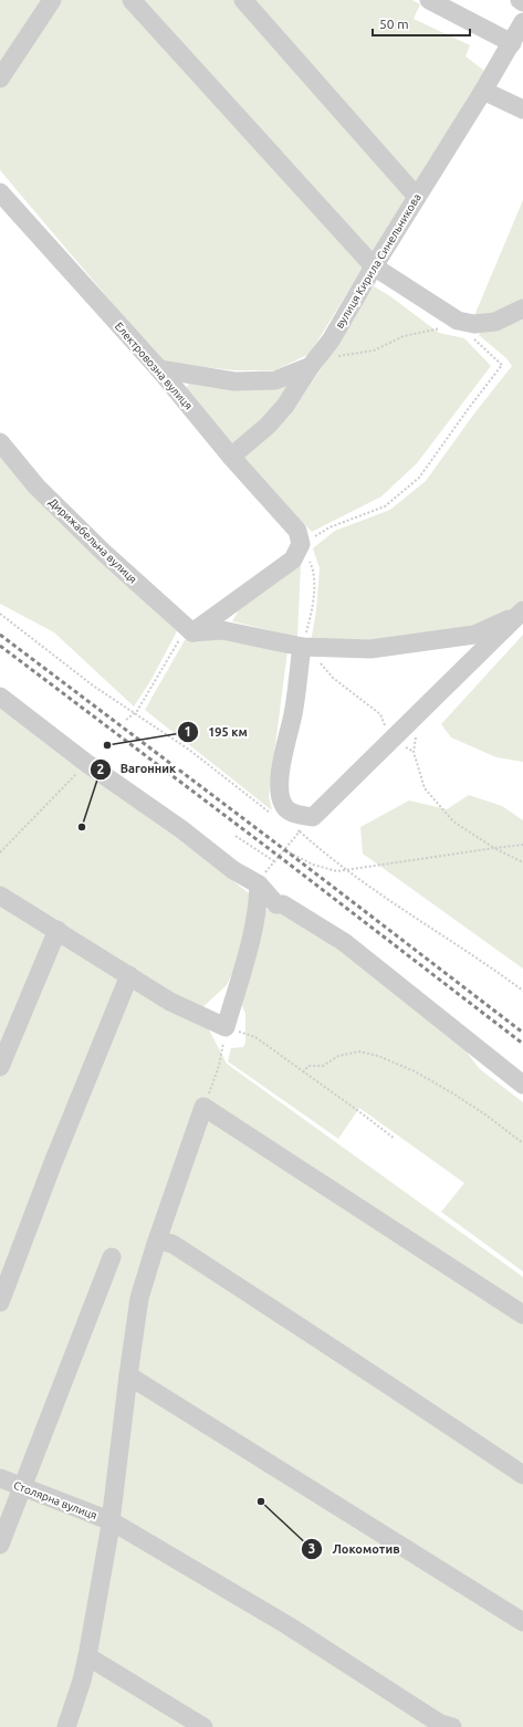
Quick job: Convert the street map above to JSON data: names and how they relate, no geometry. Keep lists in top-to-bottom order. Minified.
{"streets":{"street":["вулиця Кирила Синельникова","Електровозна вулиця","Дирижабельна вулиця","Столярна вулиця"]},"crossings":[["вулиця Кирила Синельникова","Електровозна вулиця"]],"places":["195 км","Вагонник","Локомотив"],"scale_bar":"50 m"}
